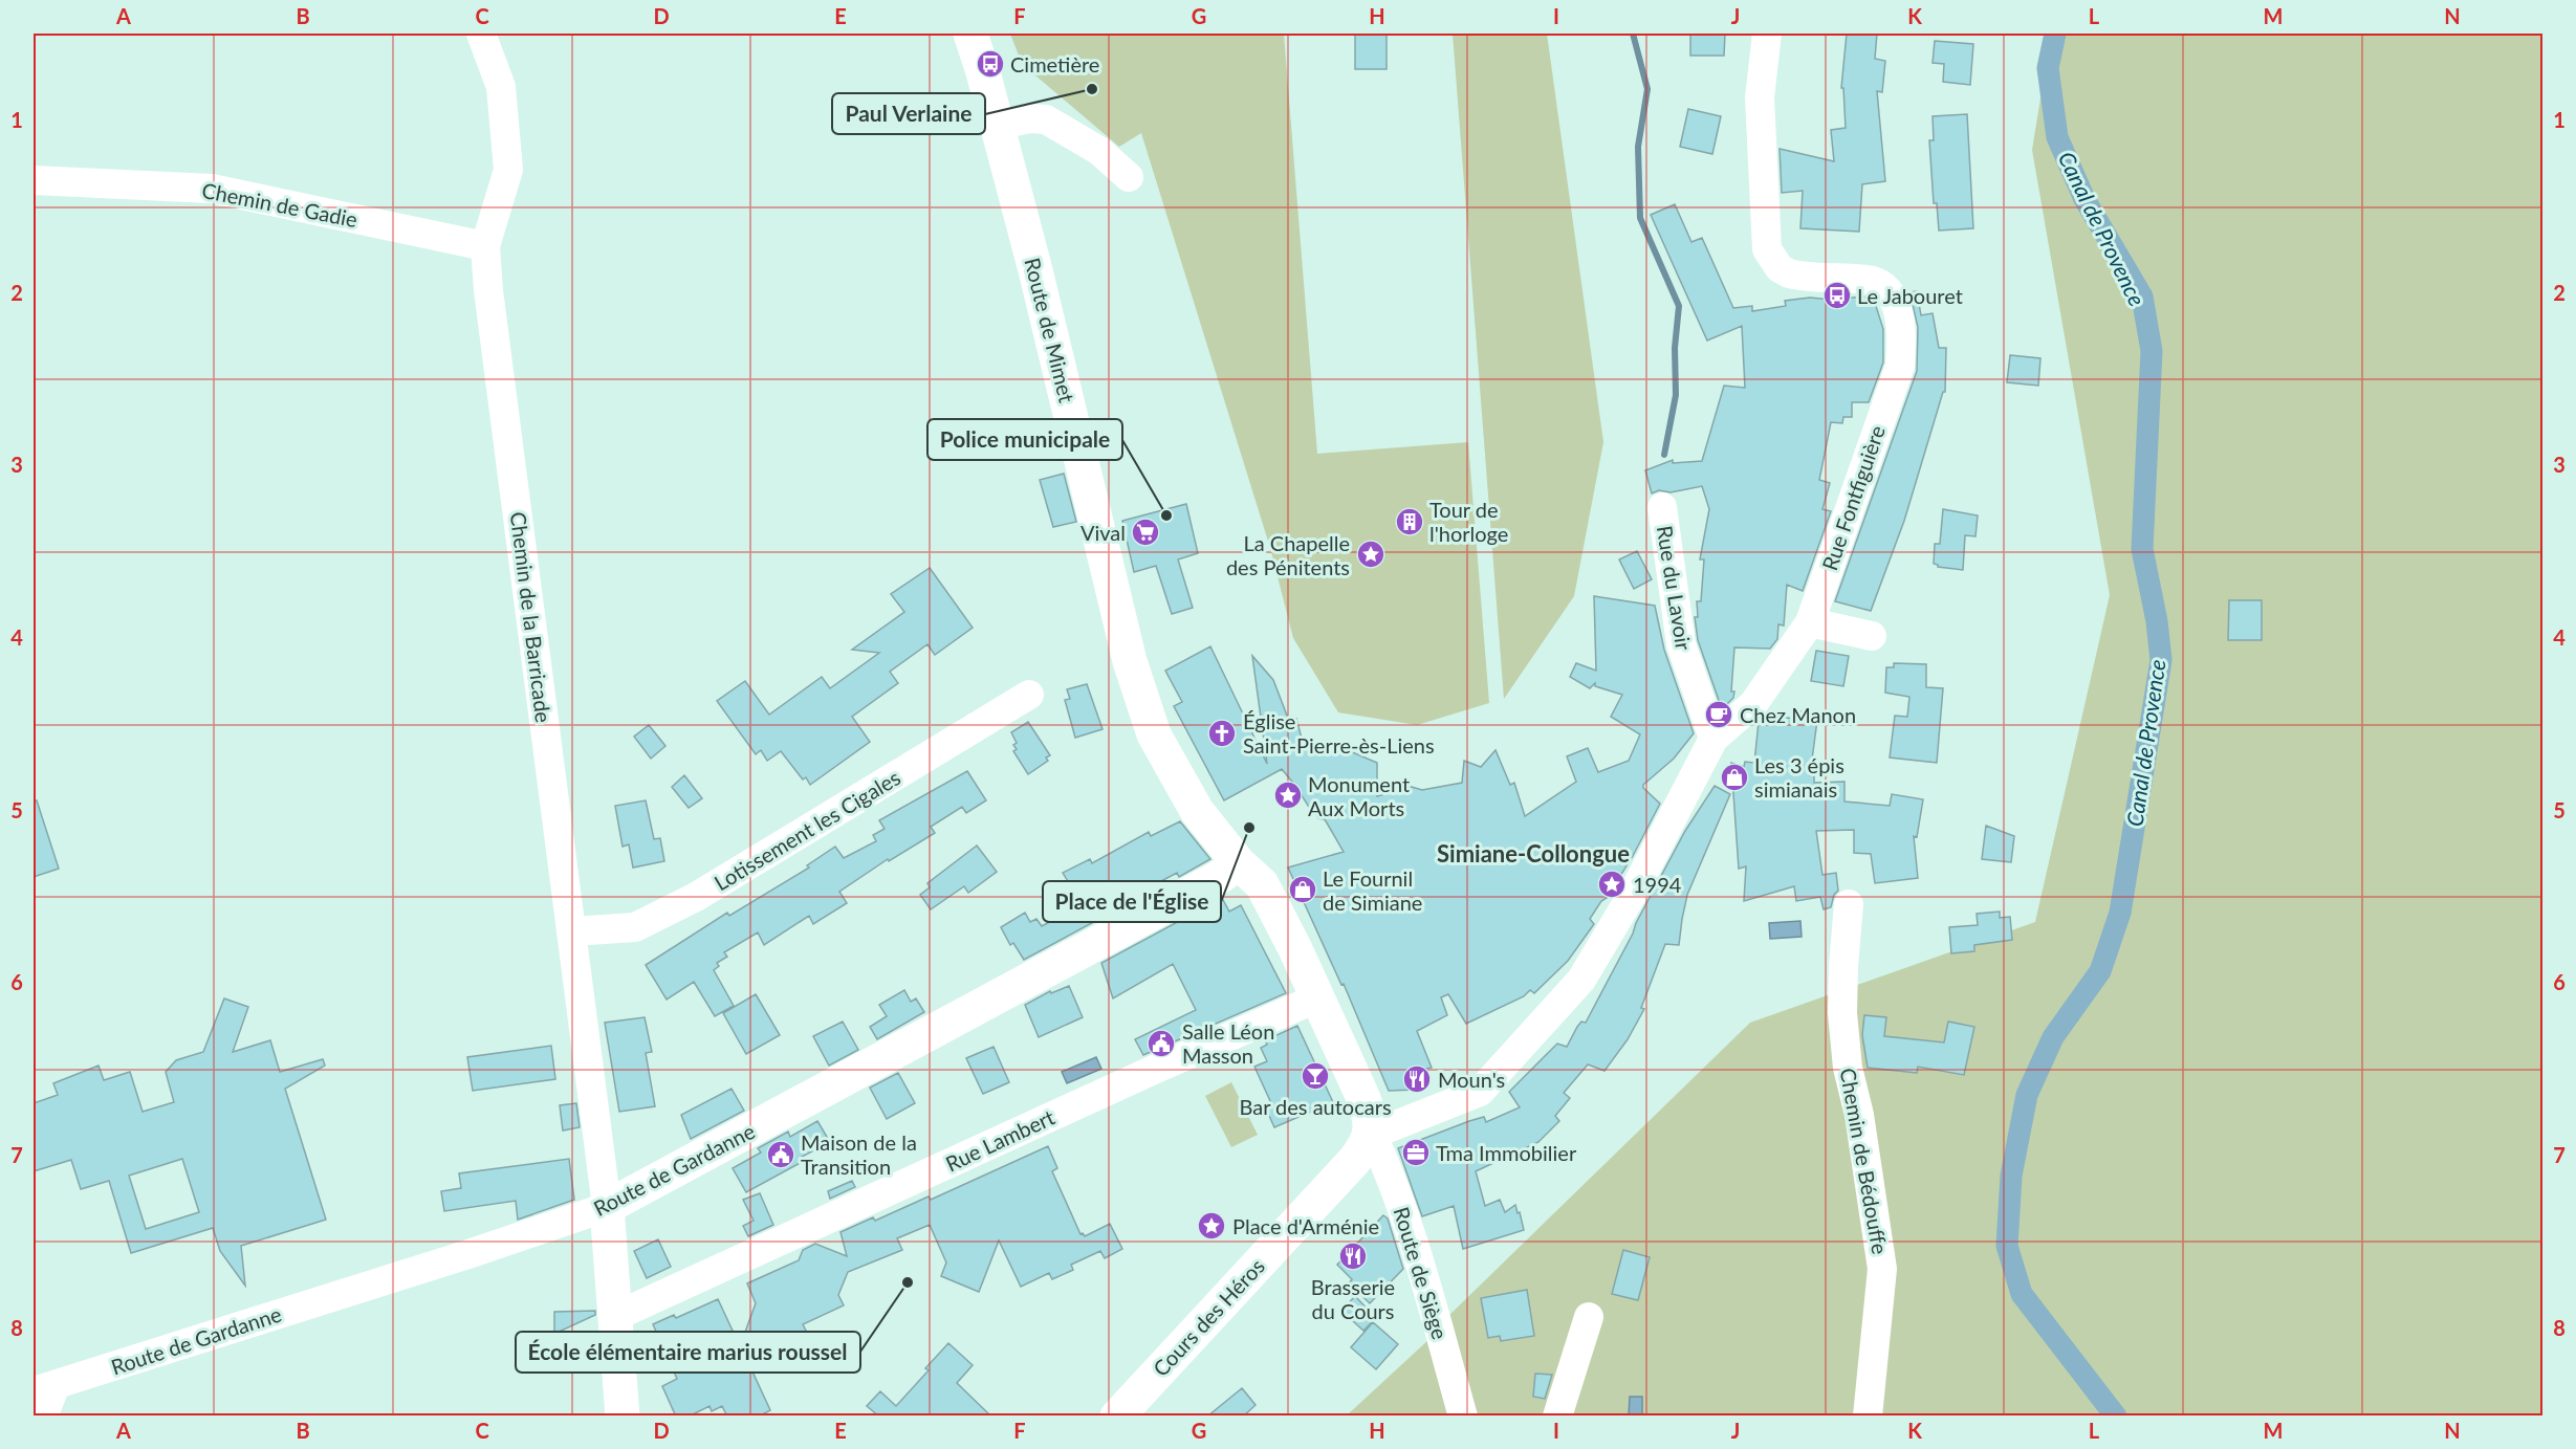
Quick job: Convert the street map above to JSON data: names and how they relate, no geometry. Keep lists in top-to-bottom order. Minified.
{"streets":{"main road":["Route de Mimet","Route de Gardanne","Cours des Héros"],"street":["Chemin de Gadie","Rue Fontfiguière","Rue du Lavoir","Chemin de la Barricade","Lotissement les Cigales","Rue Lambert","Chemin de Bédouffe","Route de Siège"]},"crossings":[["Chemin de Gadie","Chemin de la Barricade"],["Route de Mimet","Rue Lambert"],["Route de Mimet","Route de Gardanne"],["Route de Mimet","Route de Siège"],["Route de Mimet","Cours des Héros"],["Rue Fontfiguière","Rue du Lavoir"],["Chemin de la Barricade","Lotissement les Cigales"],["Chemin de la Barricade","Route de Gardanne"],["Route de Siège","Cours des Héros"]],"districts":["Simiane-Collongue"],"water":["Canal de Provence"],"places":{"bus stop":["Cimetière","Le Jabouret"],"other":["Paul Verlaine","Police municipale","Place de l'Église","École élémentaire marius roussel"],"building":["Tour de l'horloge"],"supermarket":["Vival"],"place":["La Chapelle des Pénitents","Monument Aux Morts","1994","Place d'Arménie"],"cafe":["Chez Manon"],"church":["Église Saint-Pierre-ès-Liens"],"shop":["Les 3 épis simianais","Le Fournil de Simiane"],"public building":["Salle Léon Masson","Maison de la Transition"],"bar":["Bar des autocars"],"restaurant":["Moun's","Brasserie du Cours"],"office":["Tma Immobilier"]},"grid":{"columns":["A","B","C","D","E","F","G","H","I","J","K","L","M","N"],"rows":["1","2","3","4","5","6","7","8"]}}
